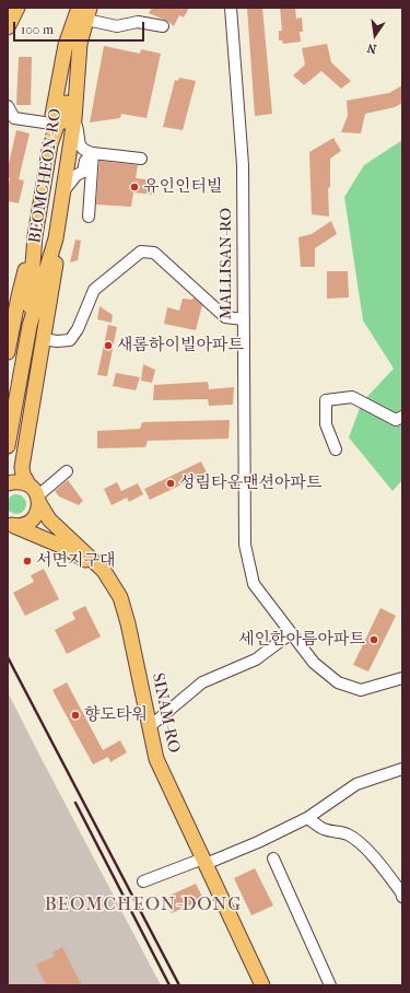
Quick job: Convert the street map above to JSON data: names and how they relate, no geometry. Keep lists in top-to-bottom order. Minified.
{"streets":{"main road":["BEOMCHEON-RO","SINAM-RO"],"street":["MALLISAN-RO"]},"districts":["BEOMCHEON-DONG"],"places":["유인인터빌","새롬하이빌아파트","성림타운맨션아파트","서면지구대","세인한아름아파트","향도타워"],"scale_bar":"100 m","north":"bottom"}
